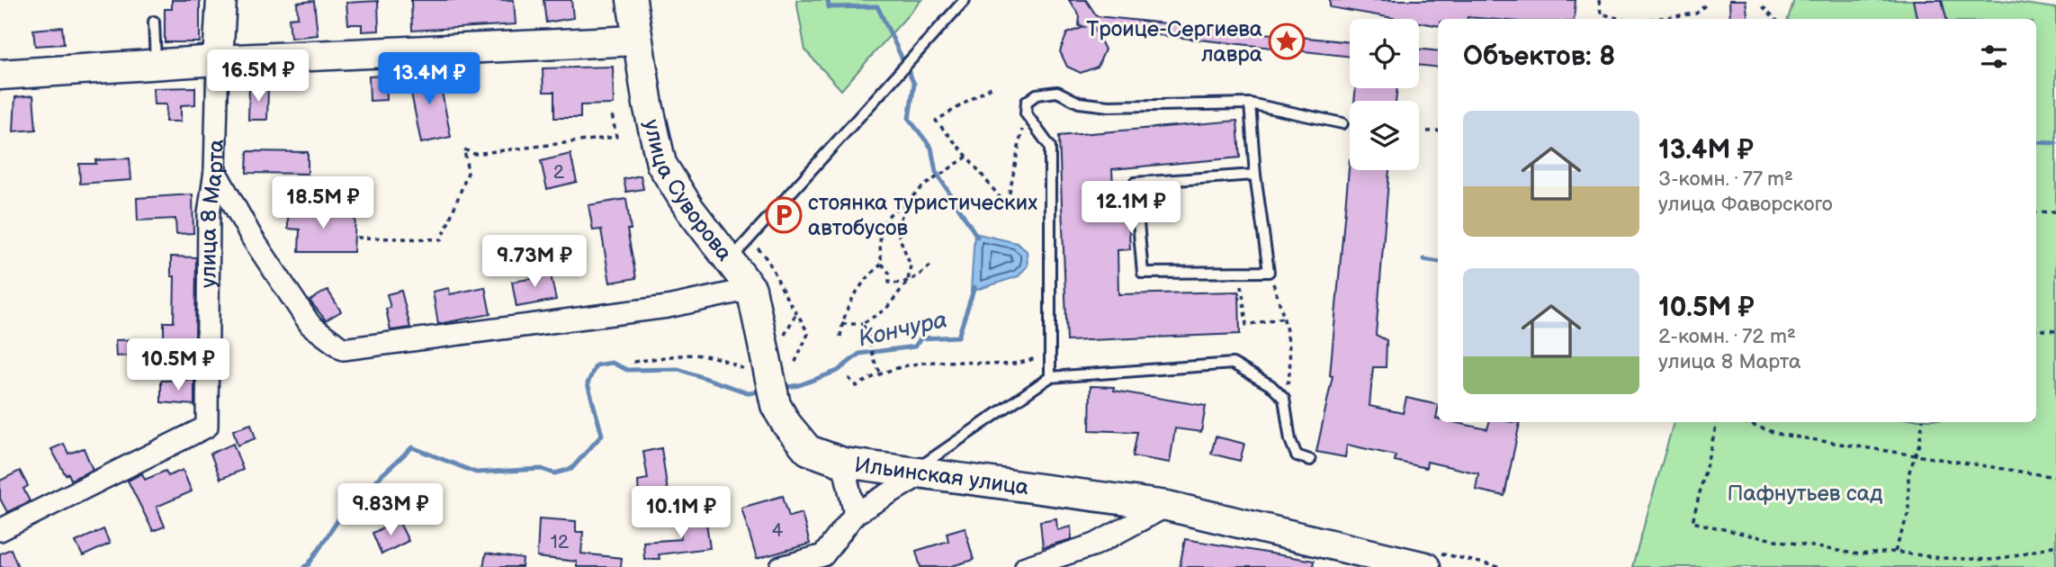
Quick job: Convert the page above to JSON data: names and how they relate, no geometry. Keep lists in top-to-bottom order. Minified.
{"streets":{"main road":["улица Суворова","улица 8 Марта","Ильинская улица"]},"crossings":[["улица Суворова","Ильинская улица"]],"water":["Кончура"],"parks":["Пафнутьев сад"],"places":{"place":["Троице-Сергиева лавра"],"parking":["стоянка туристических автобусов"]},"house_numbers":["2","4","12"],"page":{"heading":"Объектов: 8","price":["16.5M ₽","13.4M ₽","18.5M ₽","12.1M ₽","9.73M ₽","10.5M ₽","9.83M ₽","10.1M ₽"],"list":[{"name":"13.4M ₽","note":"3-комн. · 77 m² · улица Фаворского"},{"name":"10.5M ₽","note":"2-комн. · 72 m² · улица 8 Марта"}]}}
